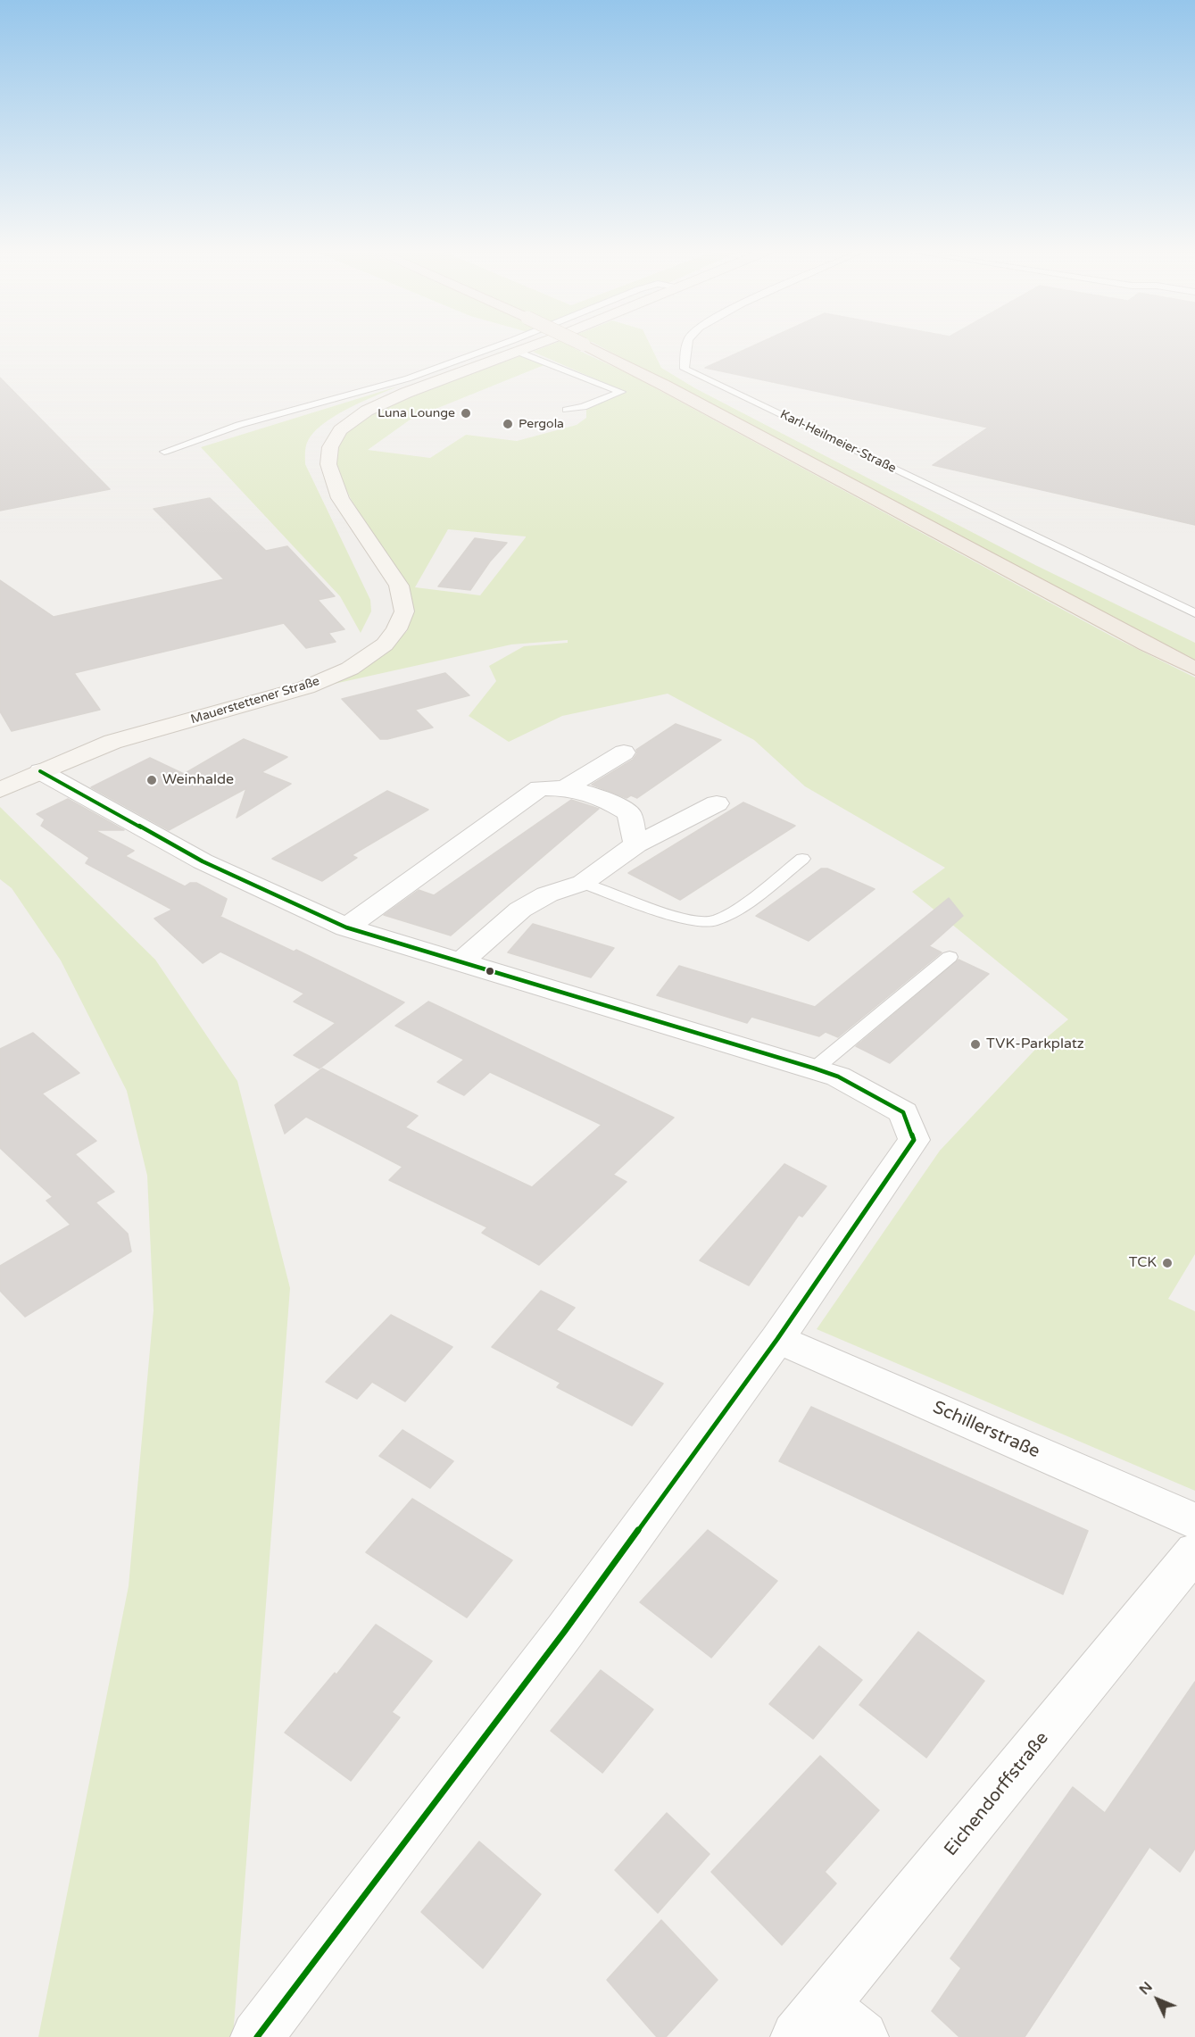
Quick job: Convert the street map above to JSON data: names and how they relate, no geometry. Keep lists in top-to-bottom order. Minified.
{"streets":{"main road":["Mauerstettener Straße"],"street":["Schillerstraße","Eichendorffstraße"],"lane":["Karl-Heilmeier-Straße"]},"places":["Luna Lounge","Pergola","Weinhalde","TVK-Parkplatz","TCK"],"north":"top left"}
